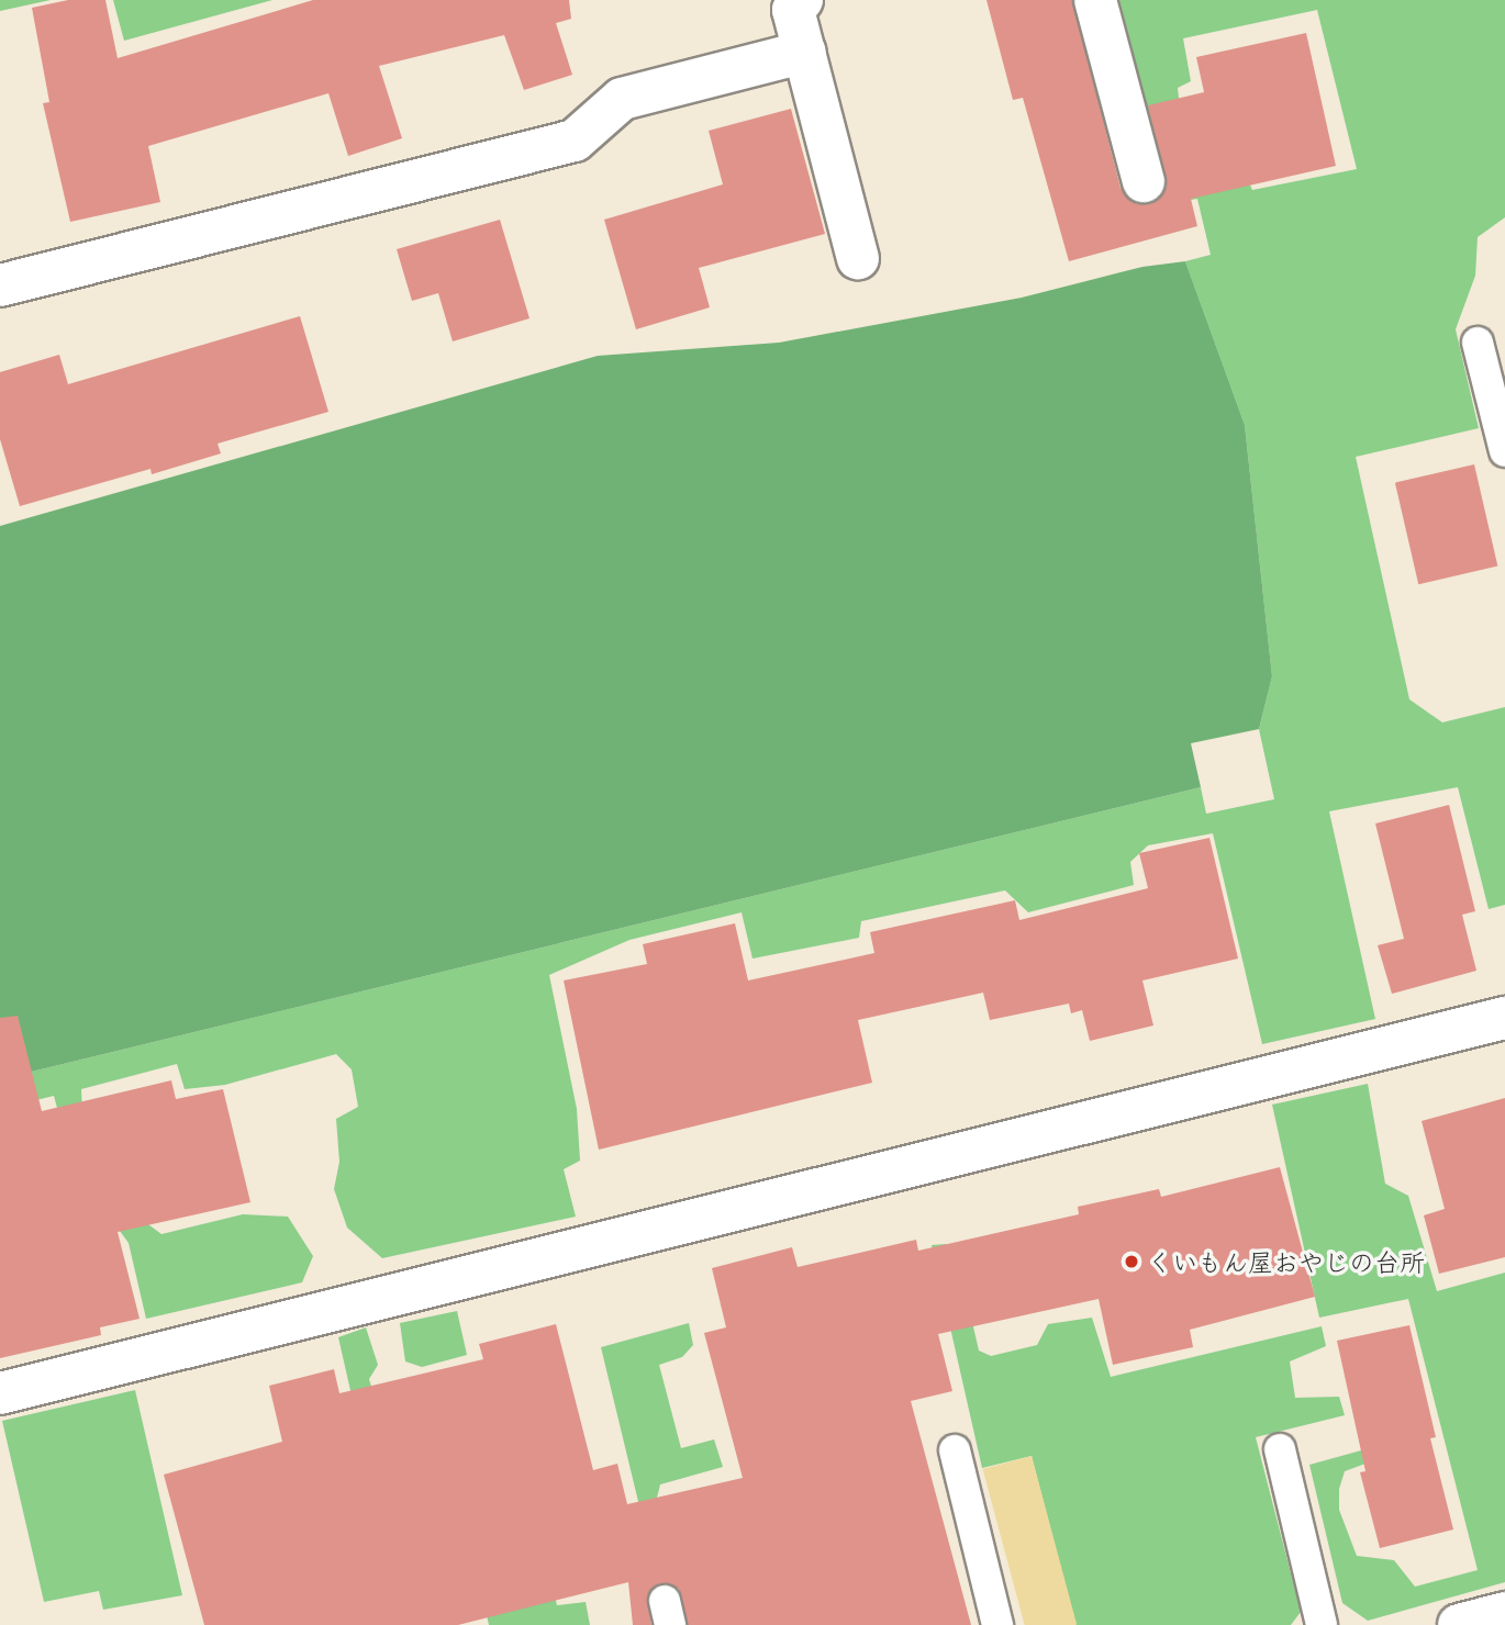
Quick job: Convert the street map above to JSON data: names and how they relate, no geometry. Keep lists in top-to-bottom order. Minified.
{"places":["くいもん屋おやじの台所"]}
